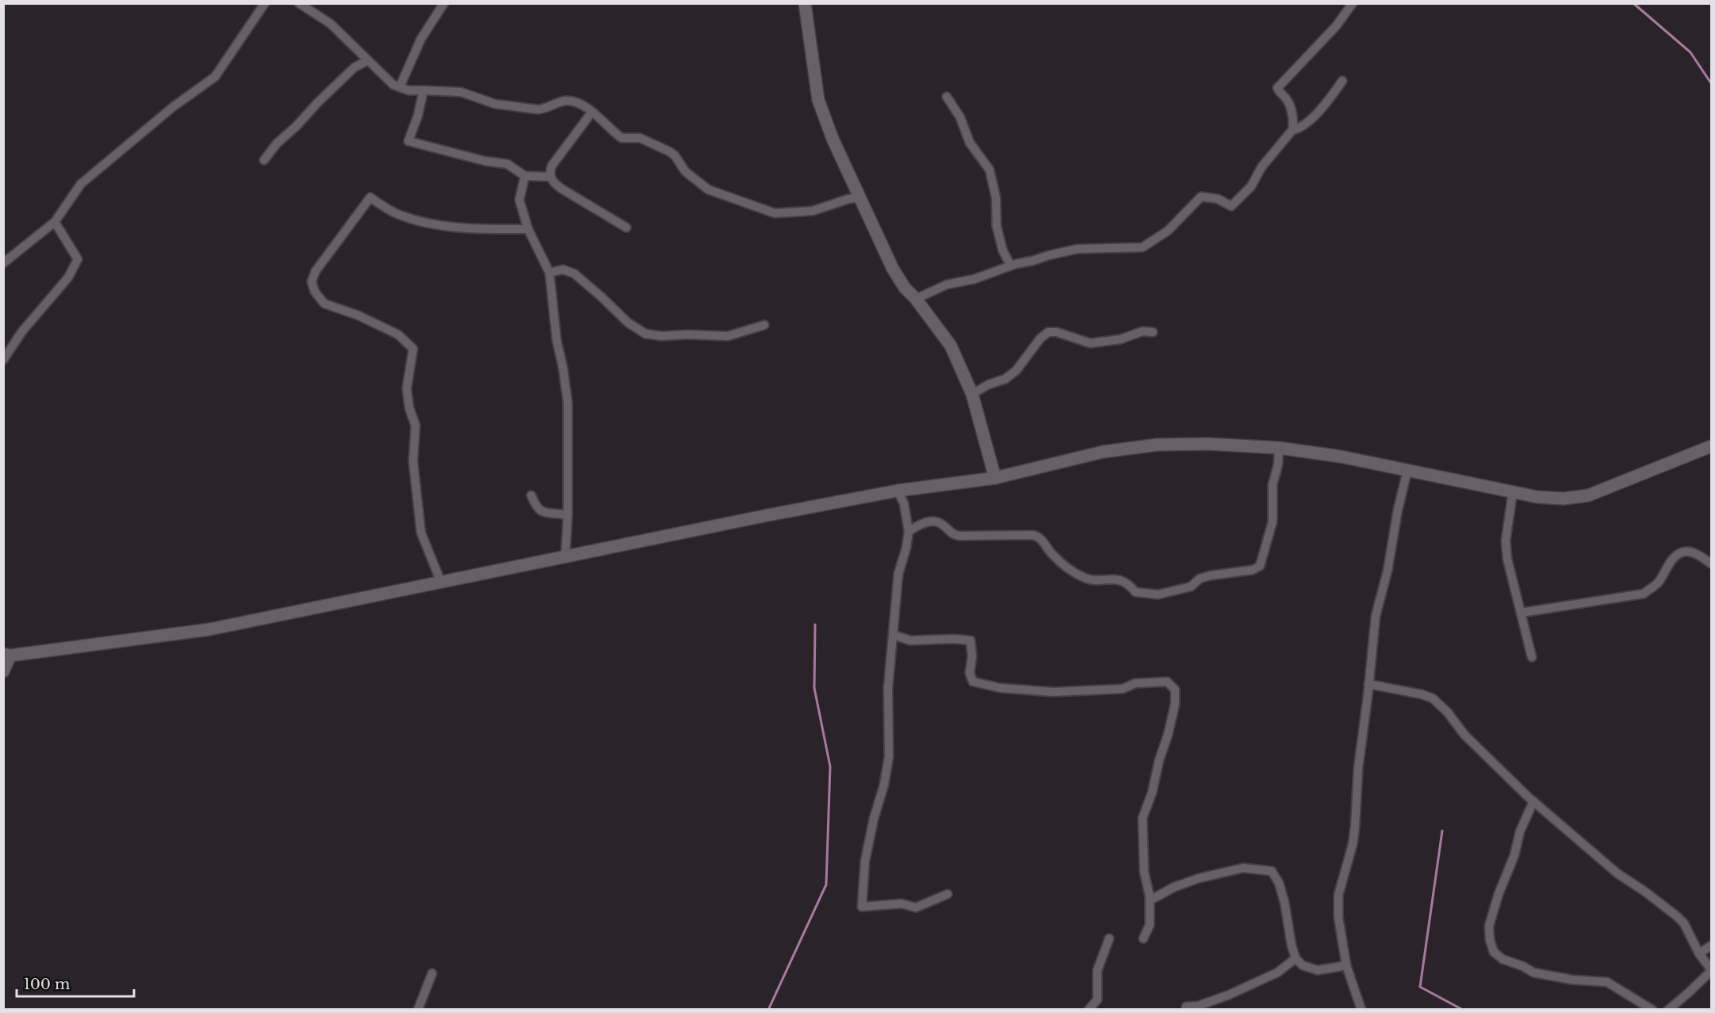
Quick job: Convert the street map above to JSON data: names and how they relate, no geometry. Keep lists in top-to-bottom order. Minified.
{"scale_bar":"100 m"}
